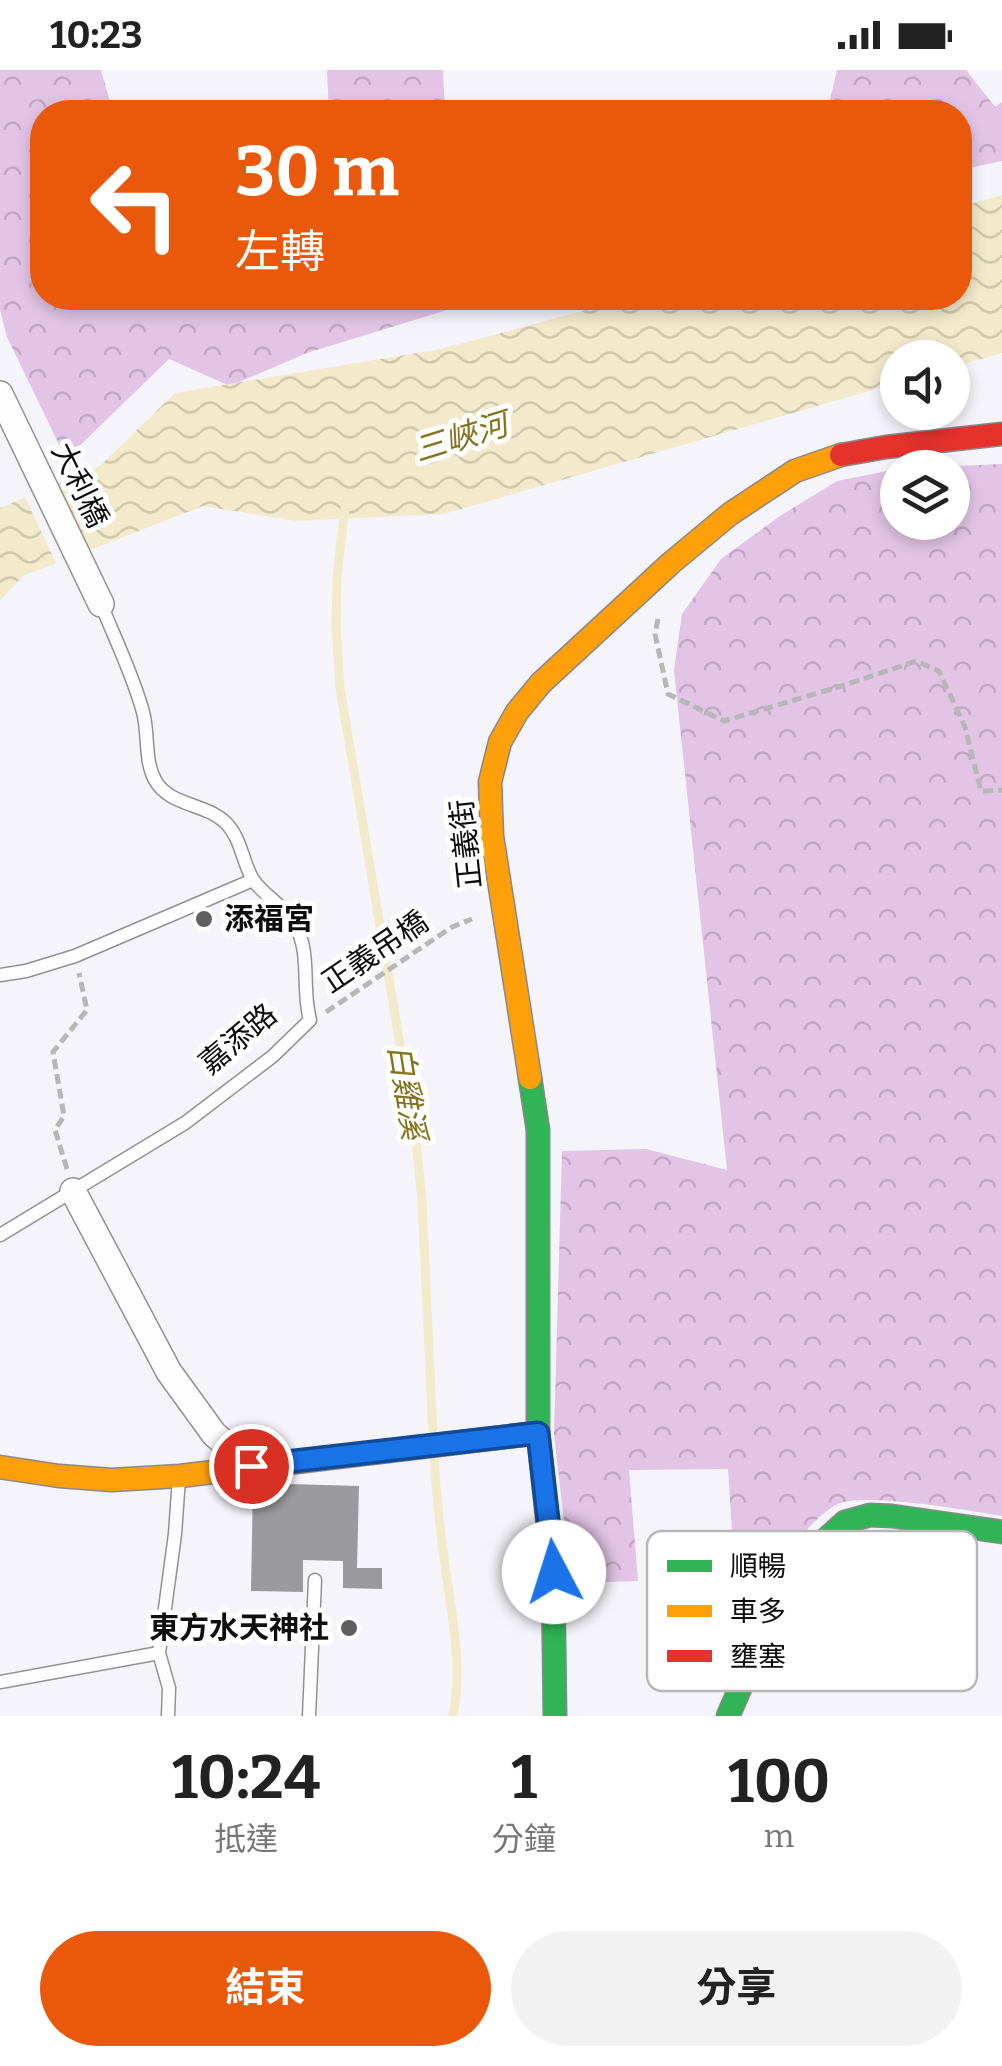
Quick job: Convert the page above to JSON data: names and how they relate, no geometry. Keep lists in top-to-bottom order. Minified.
{"streets":{"street":["大利橋","正義街"],"lane":["嘉添路"],"path":["正義吊橋"]},"crossings":[["大利橋","嘉添路"]],"water":["三峽河","白雞溪"],"places":["添福宮","東方水天神社"],"legend":["順暢","車多","壅塞"],"page":{"status":"10:23","turn":["30 m","左轉"],"eta":["10:24","抵達","1","分鐘","100","m"],"buttons":["結束","分享"]}}
